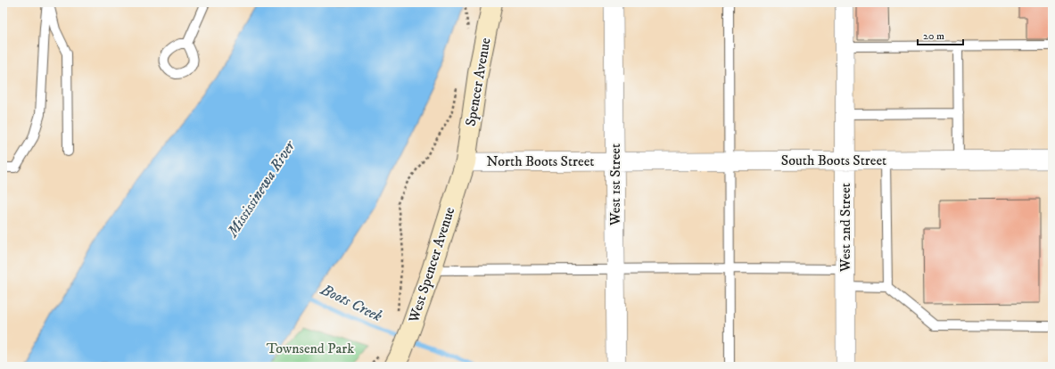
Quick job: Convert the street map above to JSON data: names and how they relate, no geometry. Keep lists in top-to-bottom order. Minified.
{"streets":{"main road":["Spencer Avenue","West Spencer Avenue"],"street":["South Boots Street","North Boots Street","West 1st Street","West 2nd Street"]},"crossings":[["Spencer Avenue","North Boots Street"],["Spencer Avenue","West Spencer Avenue"],["South Boots Street","North Boots Street"],["South Boots Street","West 1st Street"],["South Boots Street","West 2nd Street"],["North Boots Street","West 1st Street"],["North Boots Street","West Spencer Avenue"]],"water":["Mississinewa River","Boots Creek"],"parks":["Townsend Park"],"scale_bar":"20 m"}
